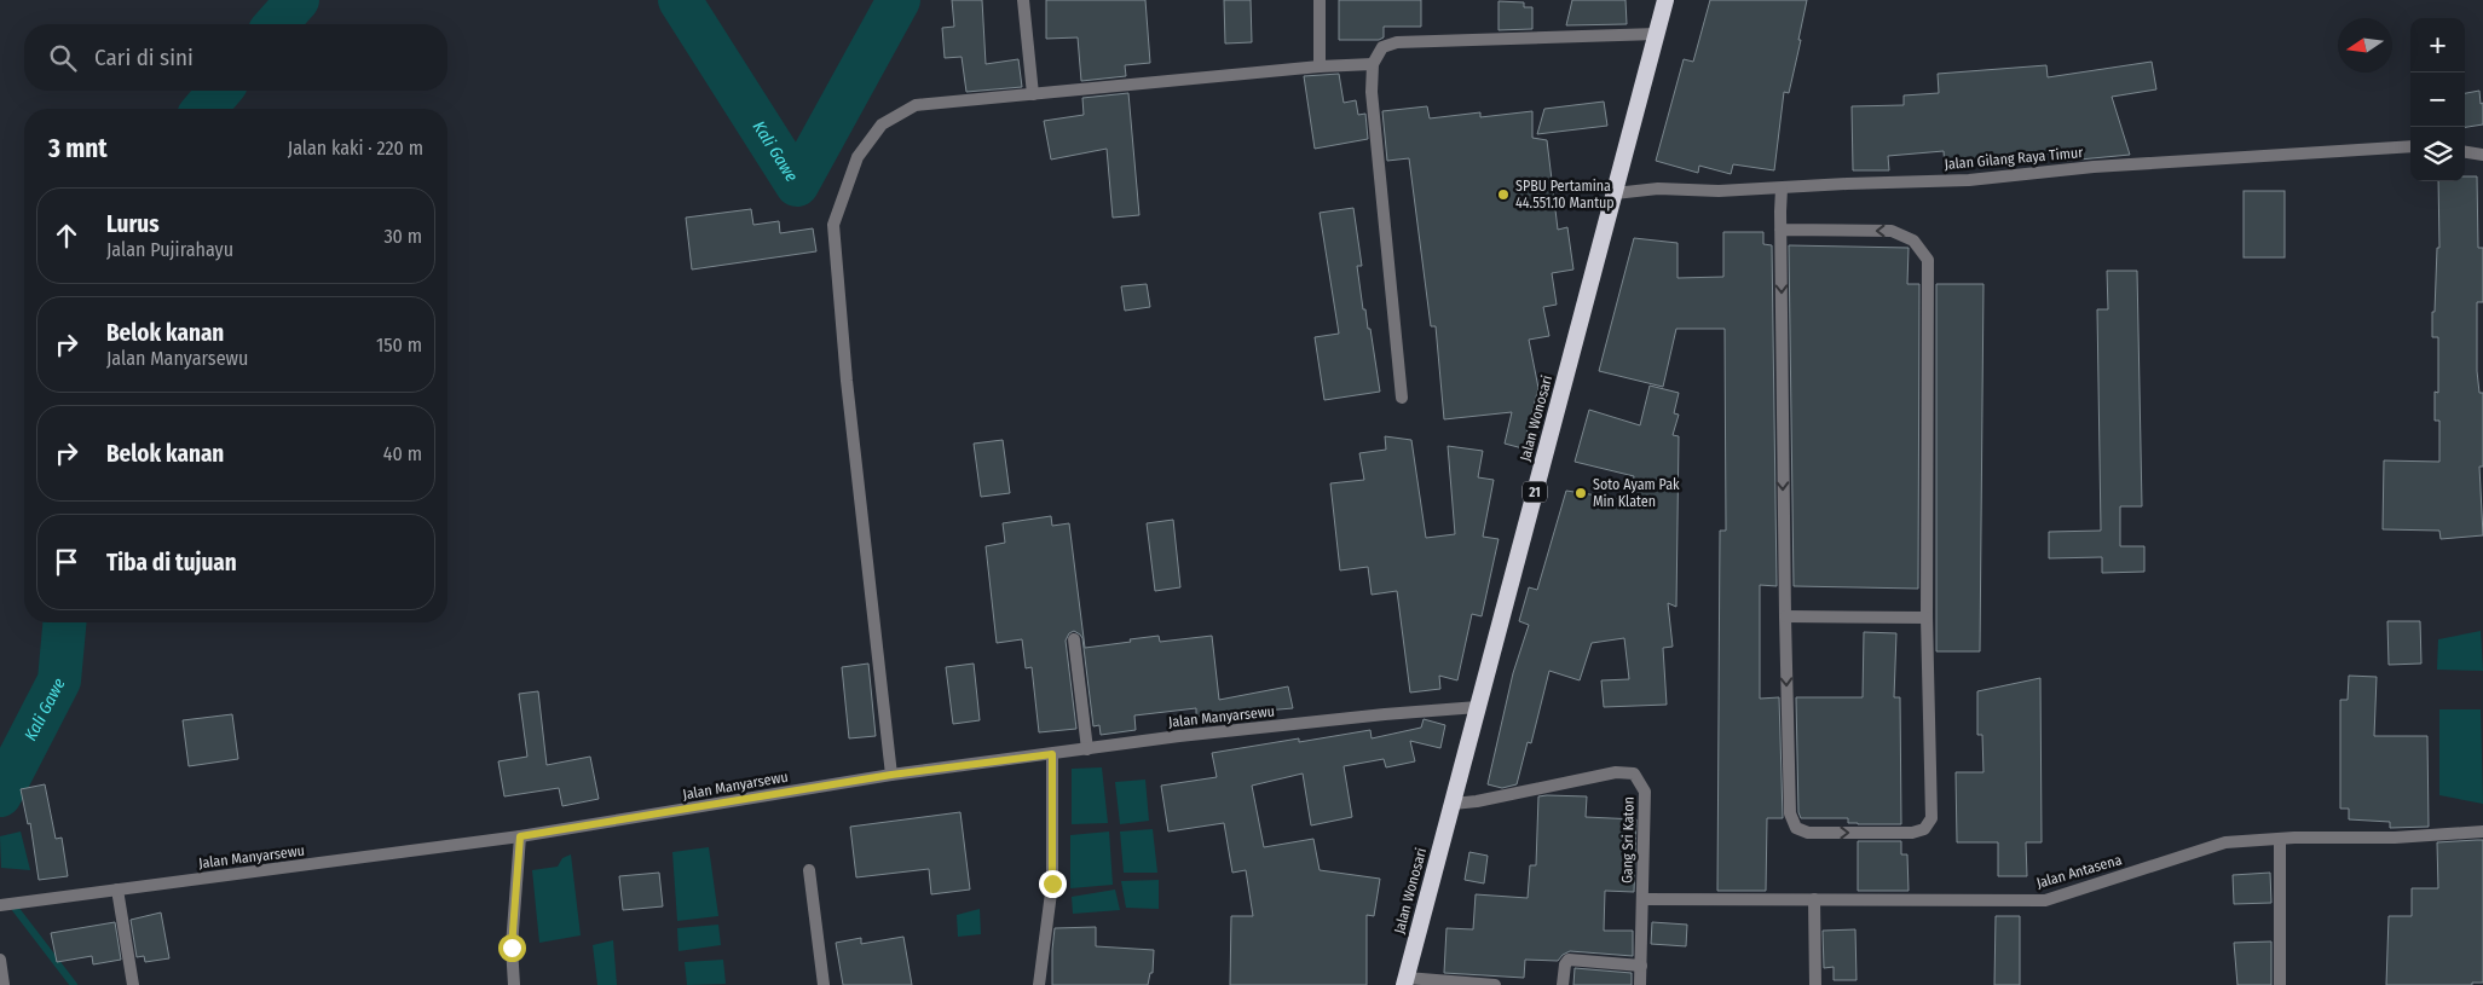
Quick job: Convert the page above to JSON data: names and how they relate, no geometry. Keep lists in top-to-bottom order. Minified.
{"streets":{"highway":["Jalan Wonosari","21"],"street":["Jalan Gilang Raya Timur","Jalan Manyarsewu","Gang Sri Katon","Jalan Antasena"]},"crossings":[["Jalan Gilang Raya Timur","Jalan Wonosari"],["Jalan Wonosari","Jalan Manyarsewu"],["Jalan Wonosari","Gang Sri Katon"],["Gang Sri Katon","Jalan Antasena"]],"water":["Kali Gawe"],"places":["SPBU Pertamina 44.551.10 Mantup","Soto Ayam Pak Min Klaten"],"north":"left","page":{"map_buttons":["+","−"],"search":"Cari di sini","heading":["3 mnt","Jalan kaki · 220 m"],"list":[["Lurus","Jalan Pujirahayu","30 m"],["Belok kanan","Jalan Manyarsewu","150 m"],["Belok kanan","40 m"],"Tiba di tujuan"]}}
